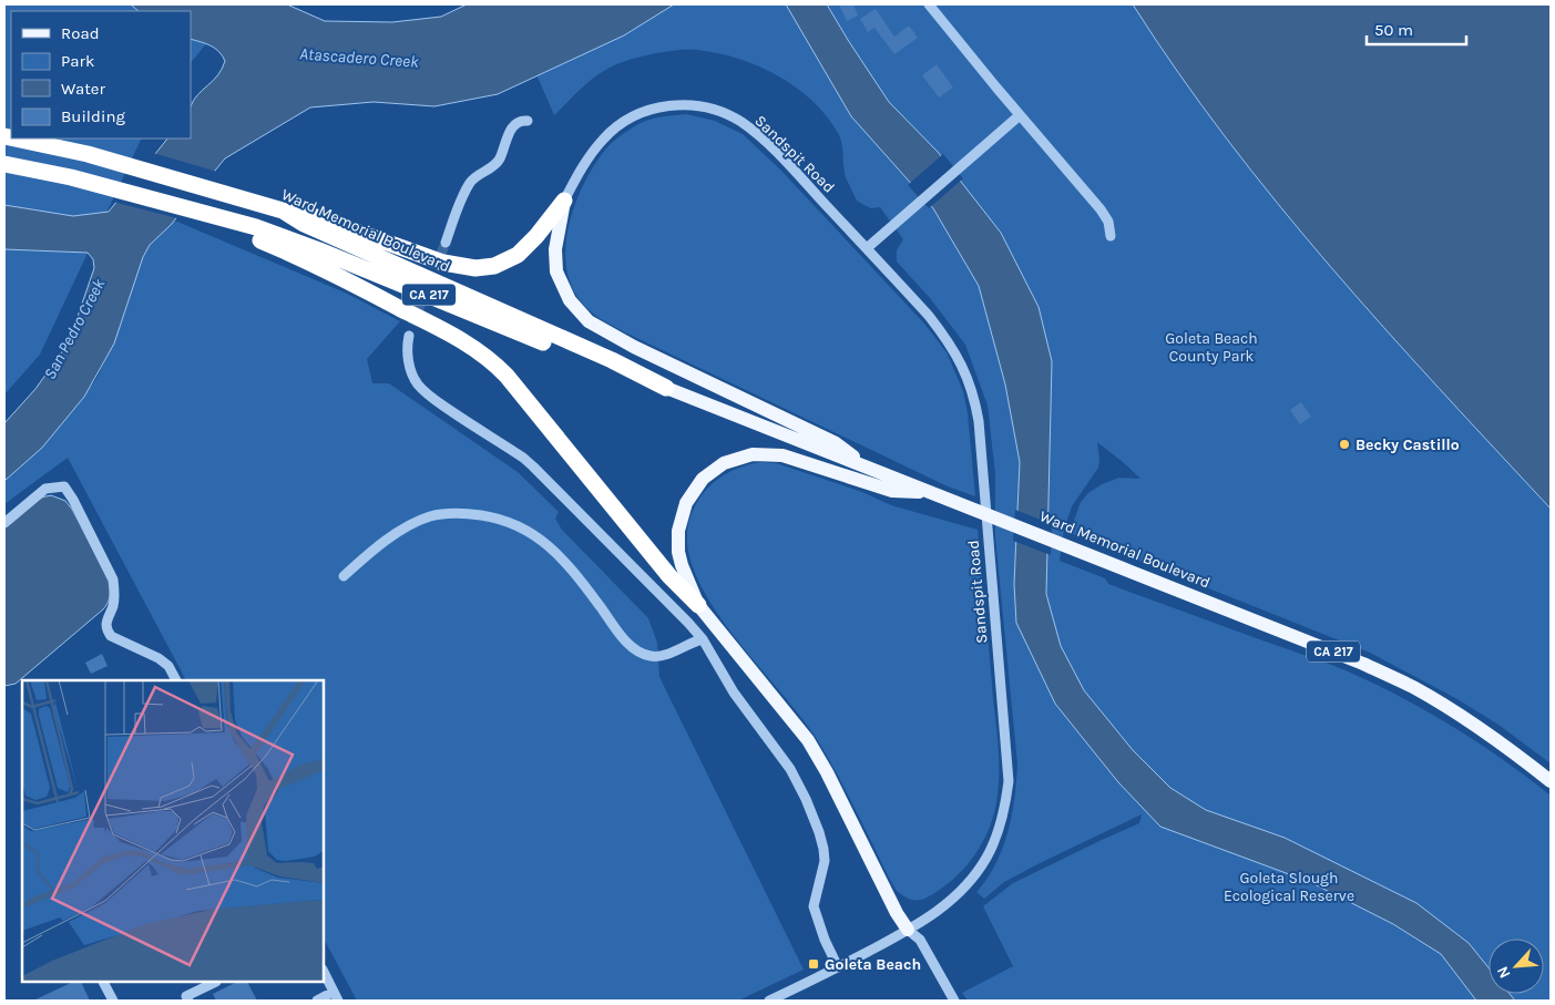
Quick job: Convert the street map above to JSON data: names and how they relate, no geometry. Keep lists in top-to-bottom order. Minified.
{"streets":{"highway":["Ward Memorial Boulevard","CA 217"],"street":["Sandspit Road"]},"water":["Atascadero Creek","San Pedro Creek"],"parks":["Goleta Beach County Park","Goleta Slough Ecological Reserve"],"places":{"other":["Becky Castillo"],"transit":["Goleta Beach"]},"legend":["Road","Park","Water","Building"],"scale_bar":"50 m","north":"bottom left"}
